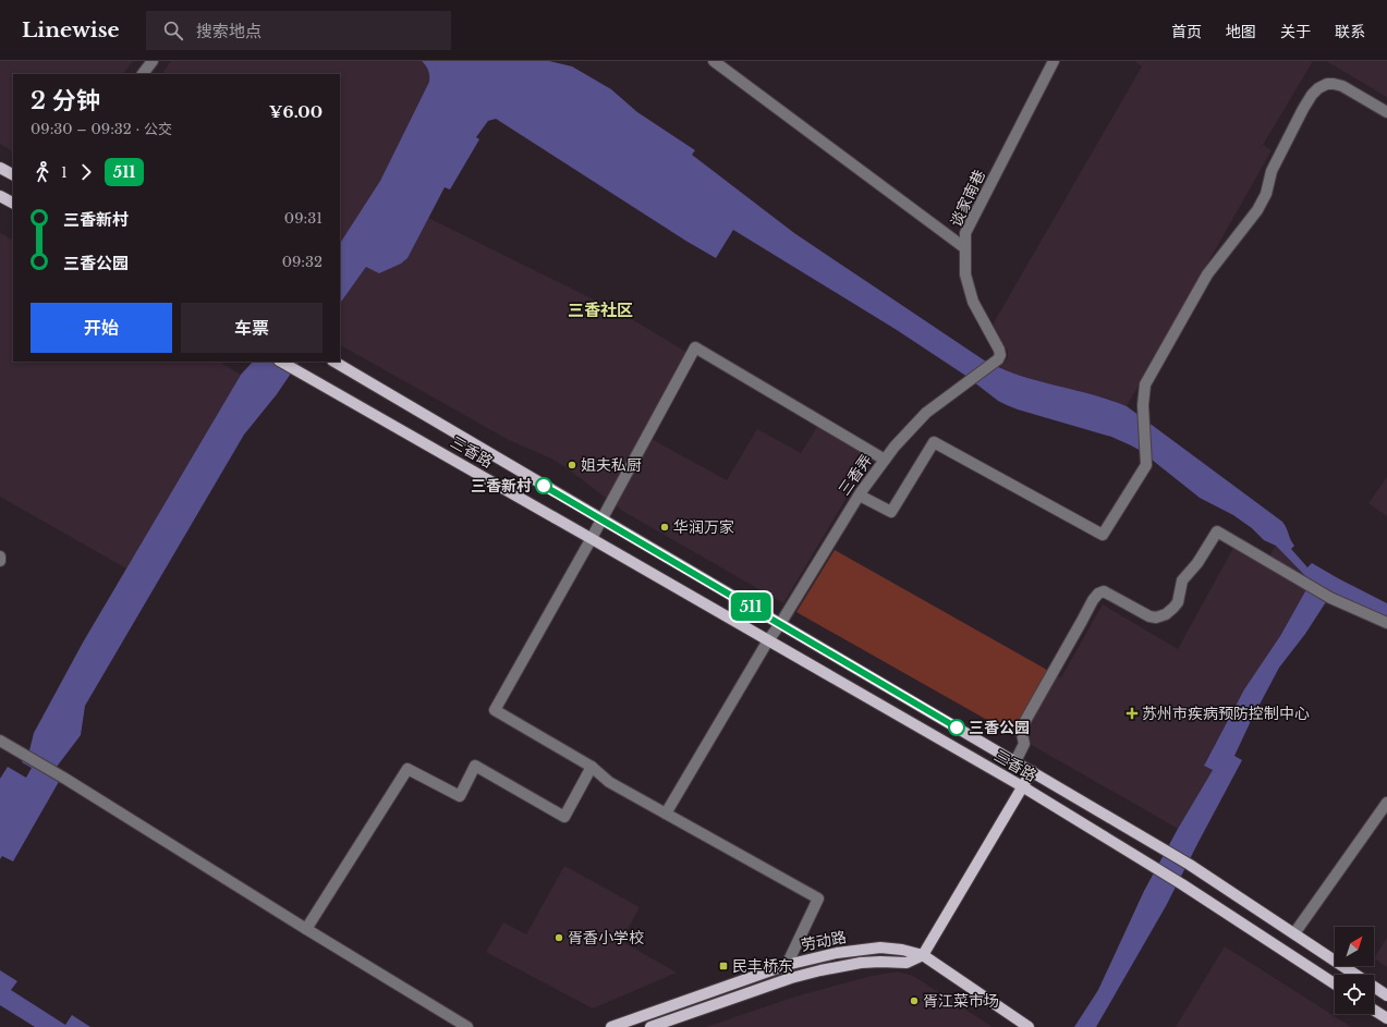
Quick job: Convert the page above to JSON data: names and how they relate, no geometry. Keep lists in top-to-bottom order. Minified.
{"streets":{"main road":["三香路","劳动路"],"street":["谈家南巷","三香弄"]},"crossings":[["谈家南巷","三香弄"],["三香路","三香弄"]],"districts":["三香社区"],"places":{"other":["姐夫私厨","三香新村","华润万家","三香公园","胥香小学校","胥江菜市场"],"health":["苏州市疾病预防控制中心"],"transit":["民丰桥东"]},"lines":["bus line 511"],"north":"top right","page":{"header":"Linewise","search":"搜索地点","nav":["首页","地图","关于","联系"],"on_map":"511","heading":["2 分钟","09:30 – 09:32 · 公交","¥6.00"],"legs":["1","511"],"list":[{"name":"三香新村","value":"09:31"},{"name":"三香公园","value":"09:32"}],"buttons":["开始","车票"]}}
